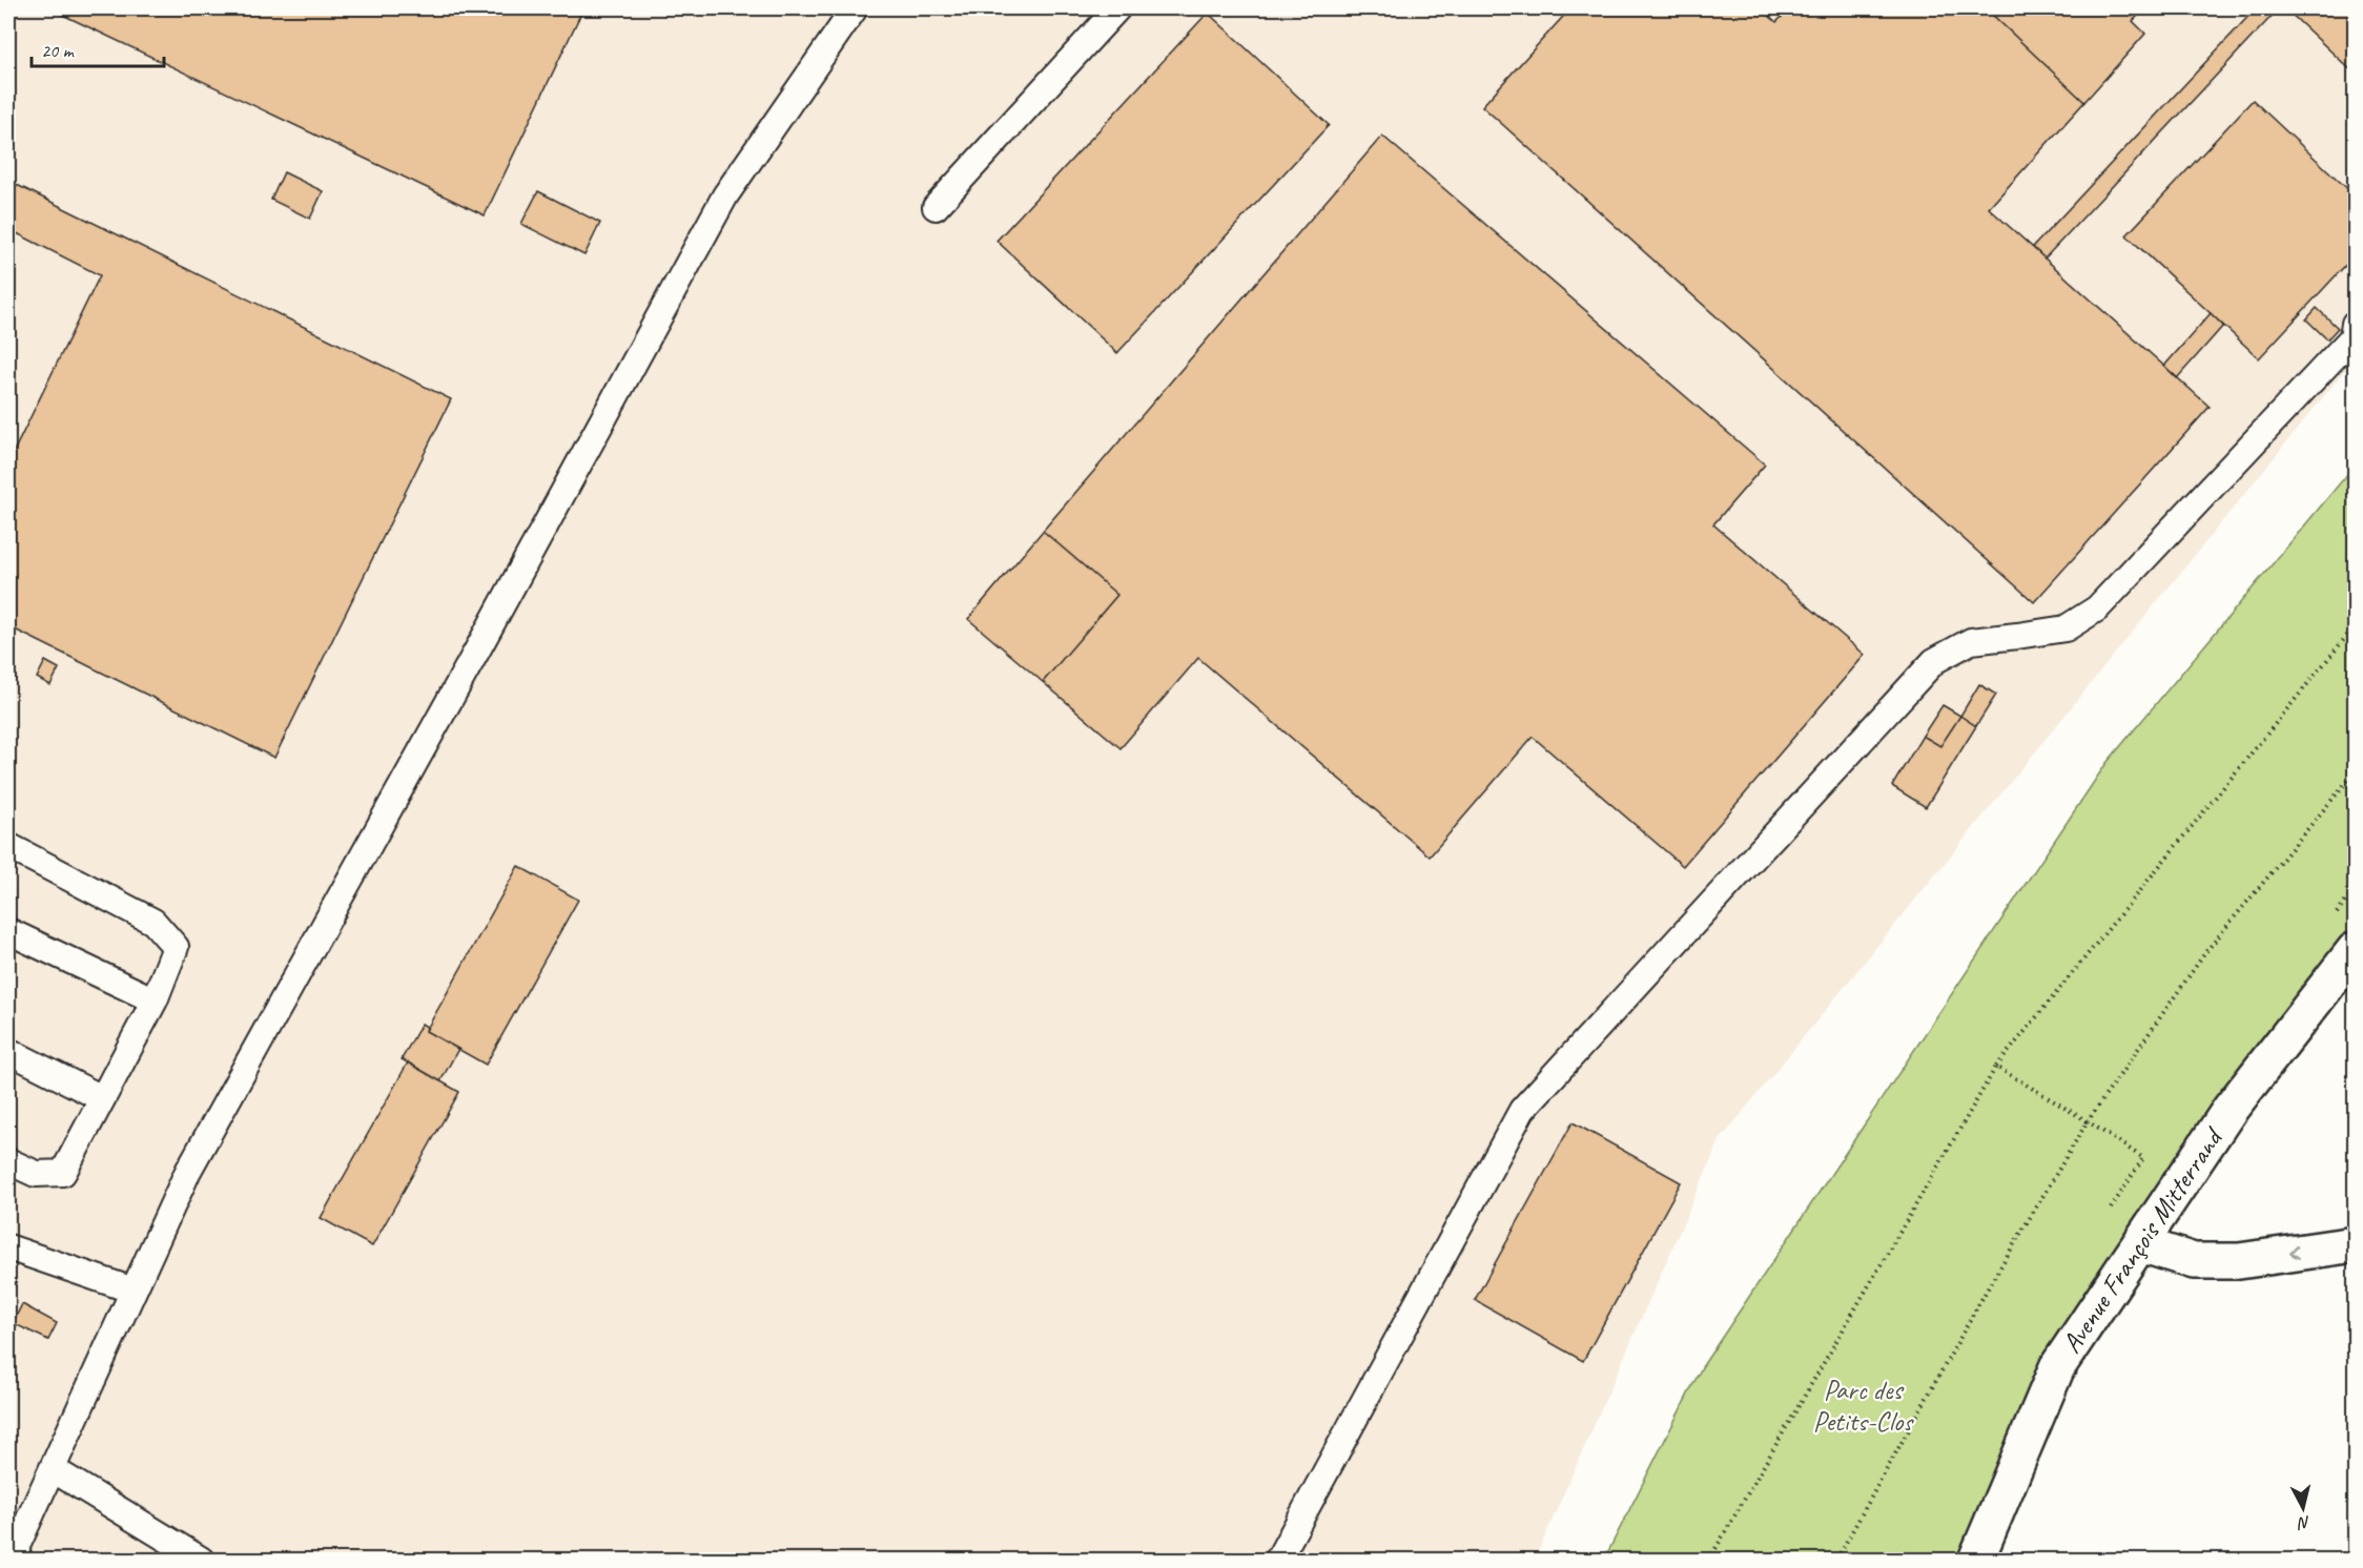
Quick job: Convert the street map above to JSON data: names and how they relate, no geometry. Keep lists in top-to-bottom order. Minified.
{"streets":{"street":["Avenue François Mitterrand"]},"parks":["Parc des Petits-Clos"],"scale_bar":"20 m","north":"bottom"}
